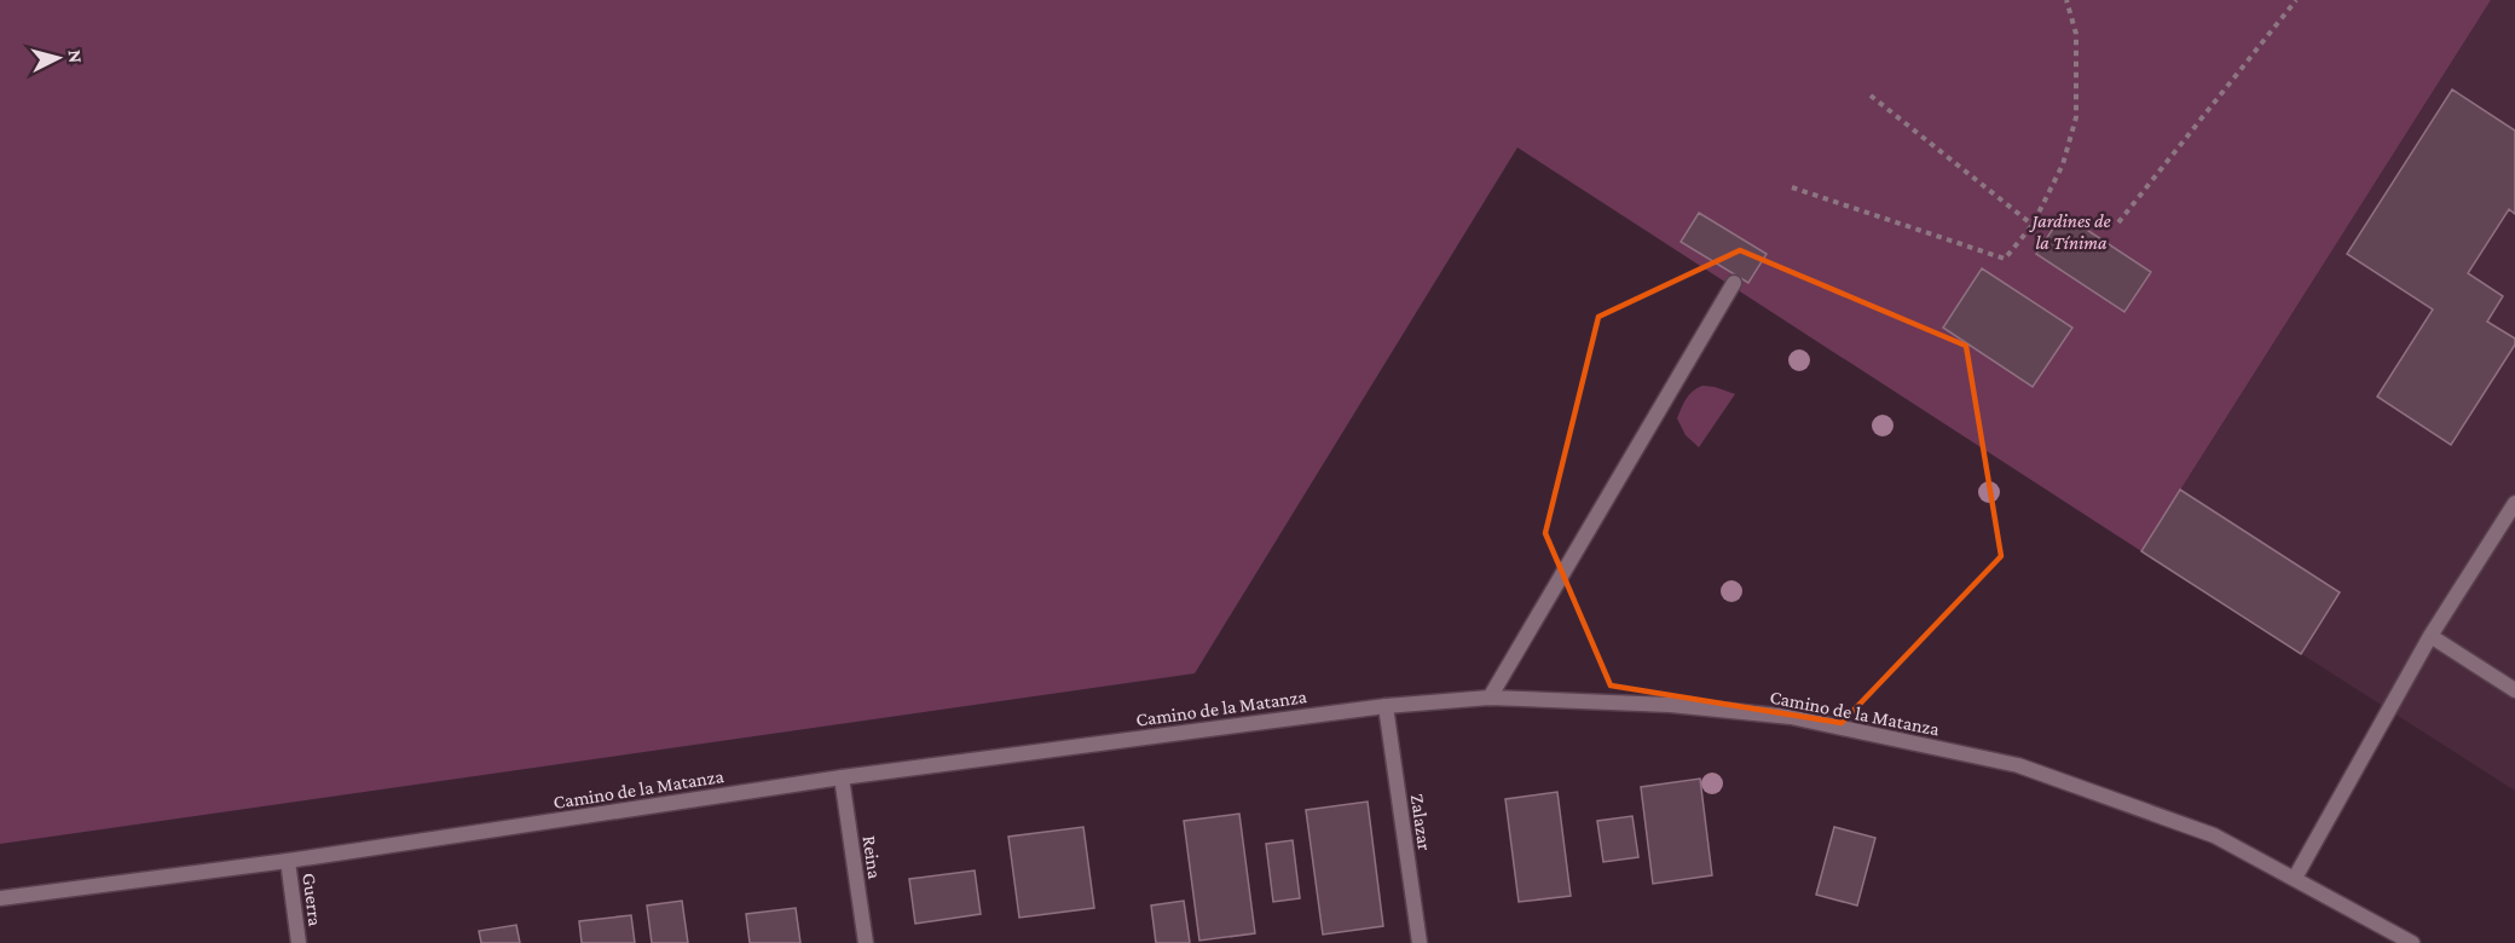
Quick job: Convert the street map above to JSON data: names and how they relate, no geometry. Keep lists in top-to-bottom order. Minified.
{"streets":{"street":["Camino de la Matanza","Zalazar","Reina","Guerra"]},"crossings":[["Camino de la Matanza","Zalazar"],["Camino de la Matanza","Reina"],["Camino de la Matanza","Guerra"]],"parks":["Jardines de la Tínima"],"north":"right"}
